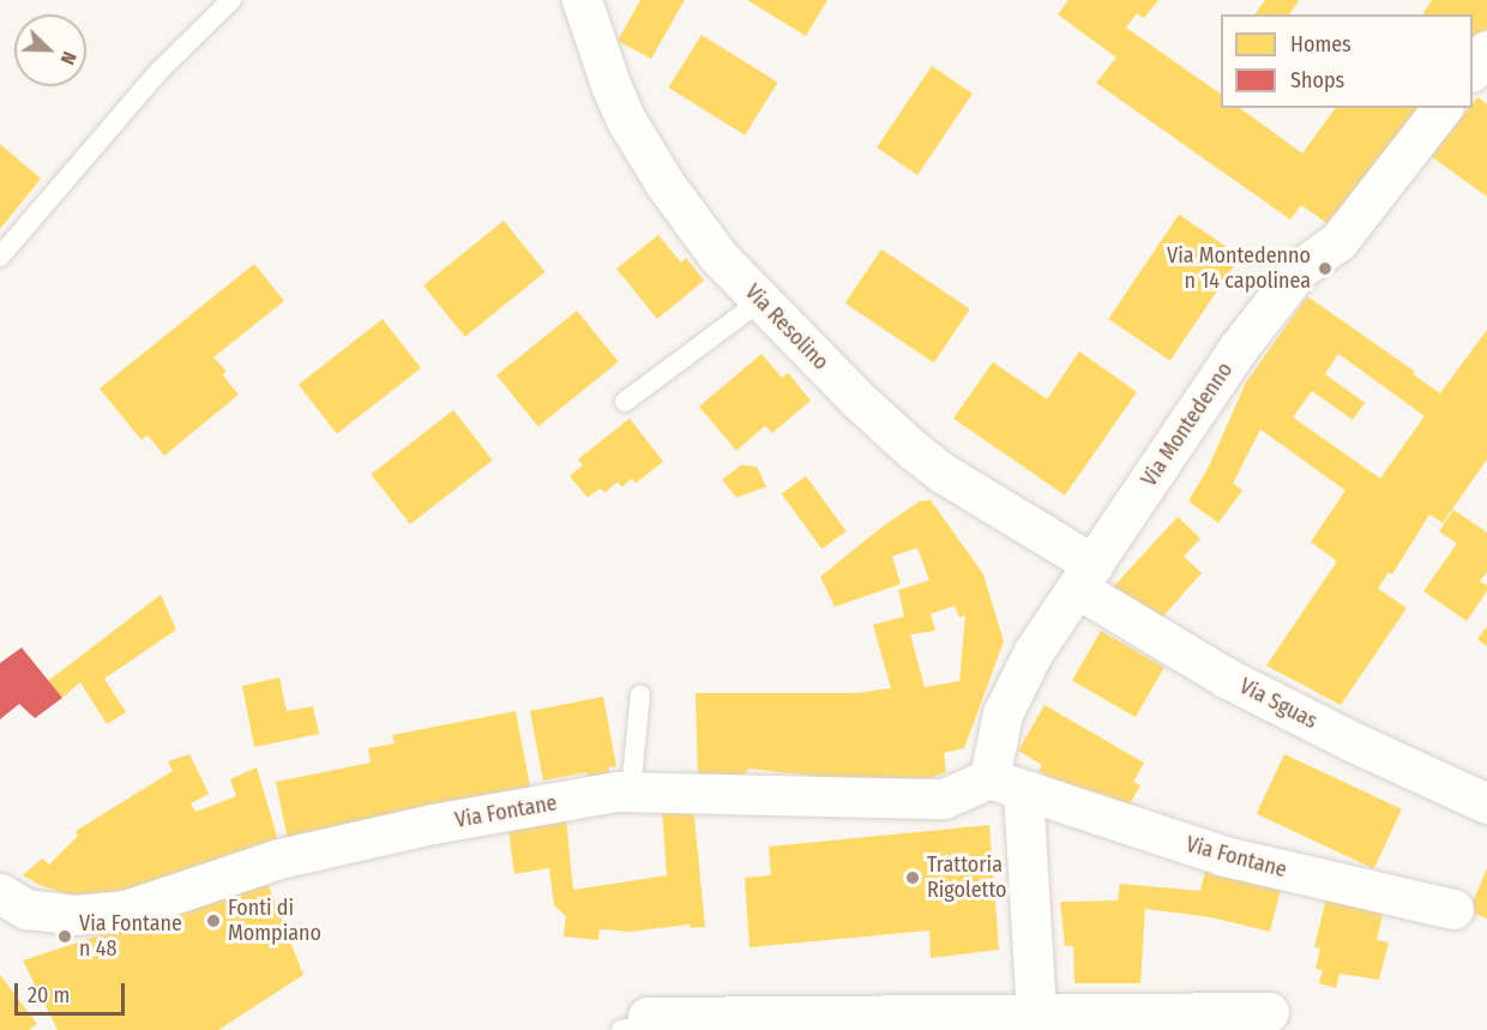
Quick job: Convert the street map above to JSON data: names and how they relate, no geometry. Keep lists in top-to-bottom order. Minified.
{"streets":{"street":["Via Resolino","Via Montedenno","Via Sguas","Via Fontane"]},"crossings":[["Via Resolino","Via Montedenno"],["Via Resolino","Via Sguas"],["Via Montedenno","Via Sguas"],["Via Montedenno","Via Fontane"]],"places":["Via Montedenno n 14 capolinea","Trattoria Rigoletto","Fonti di Mompiano","Via Fontane n 48"],"legend":["Homes","Shops"],"scale_bar":"20 m","north":"bottom right"}
